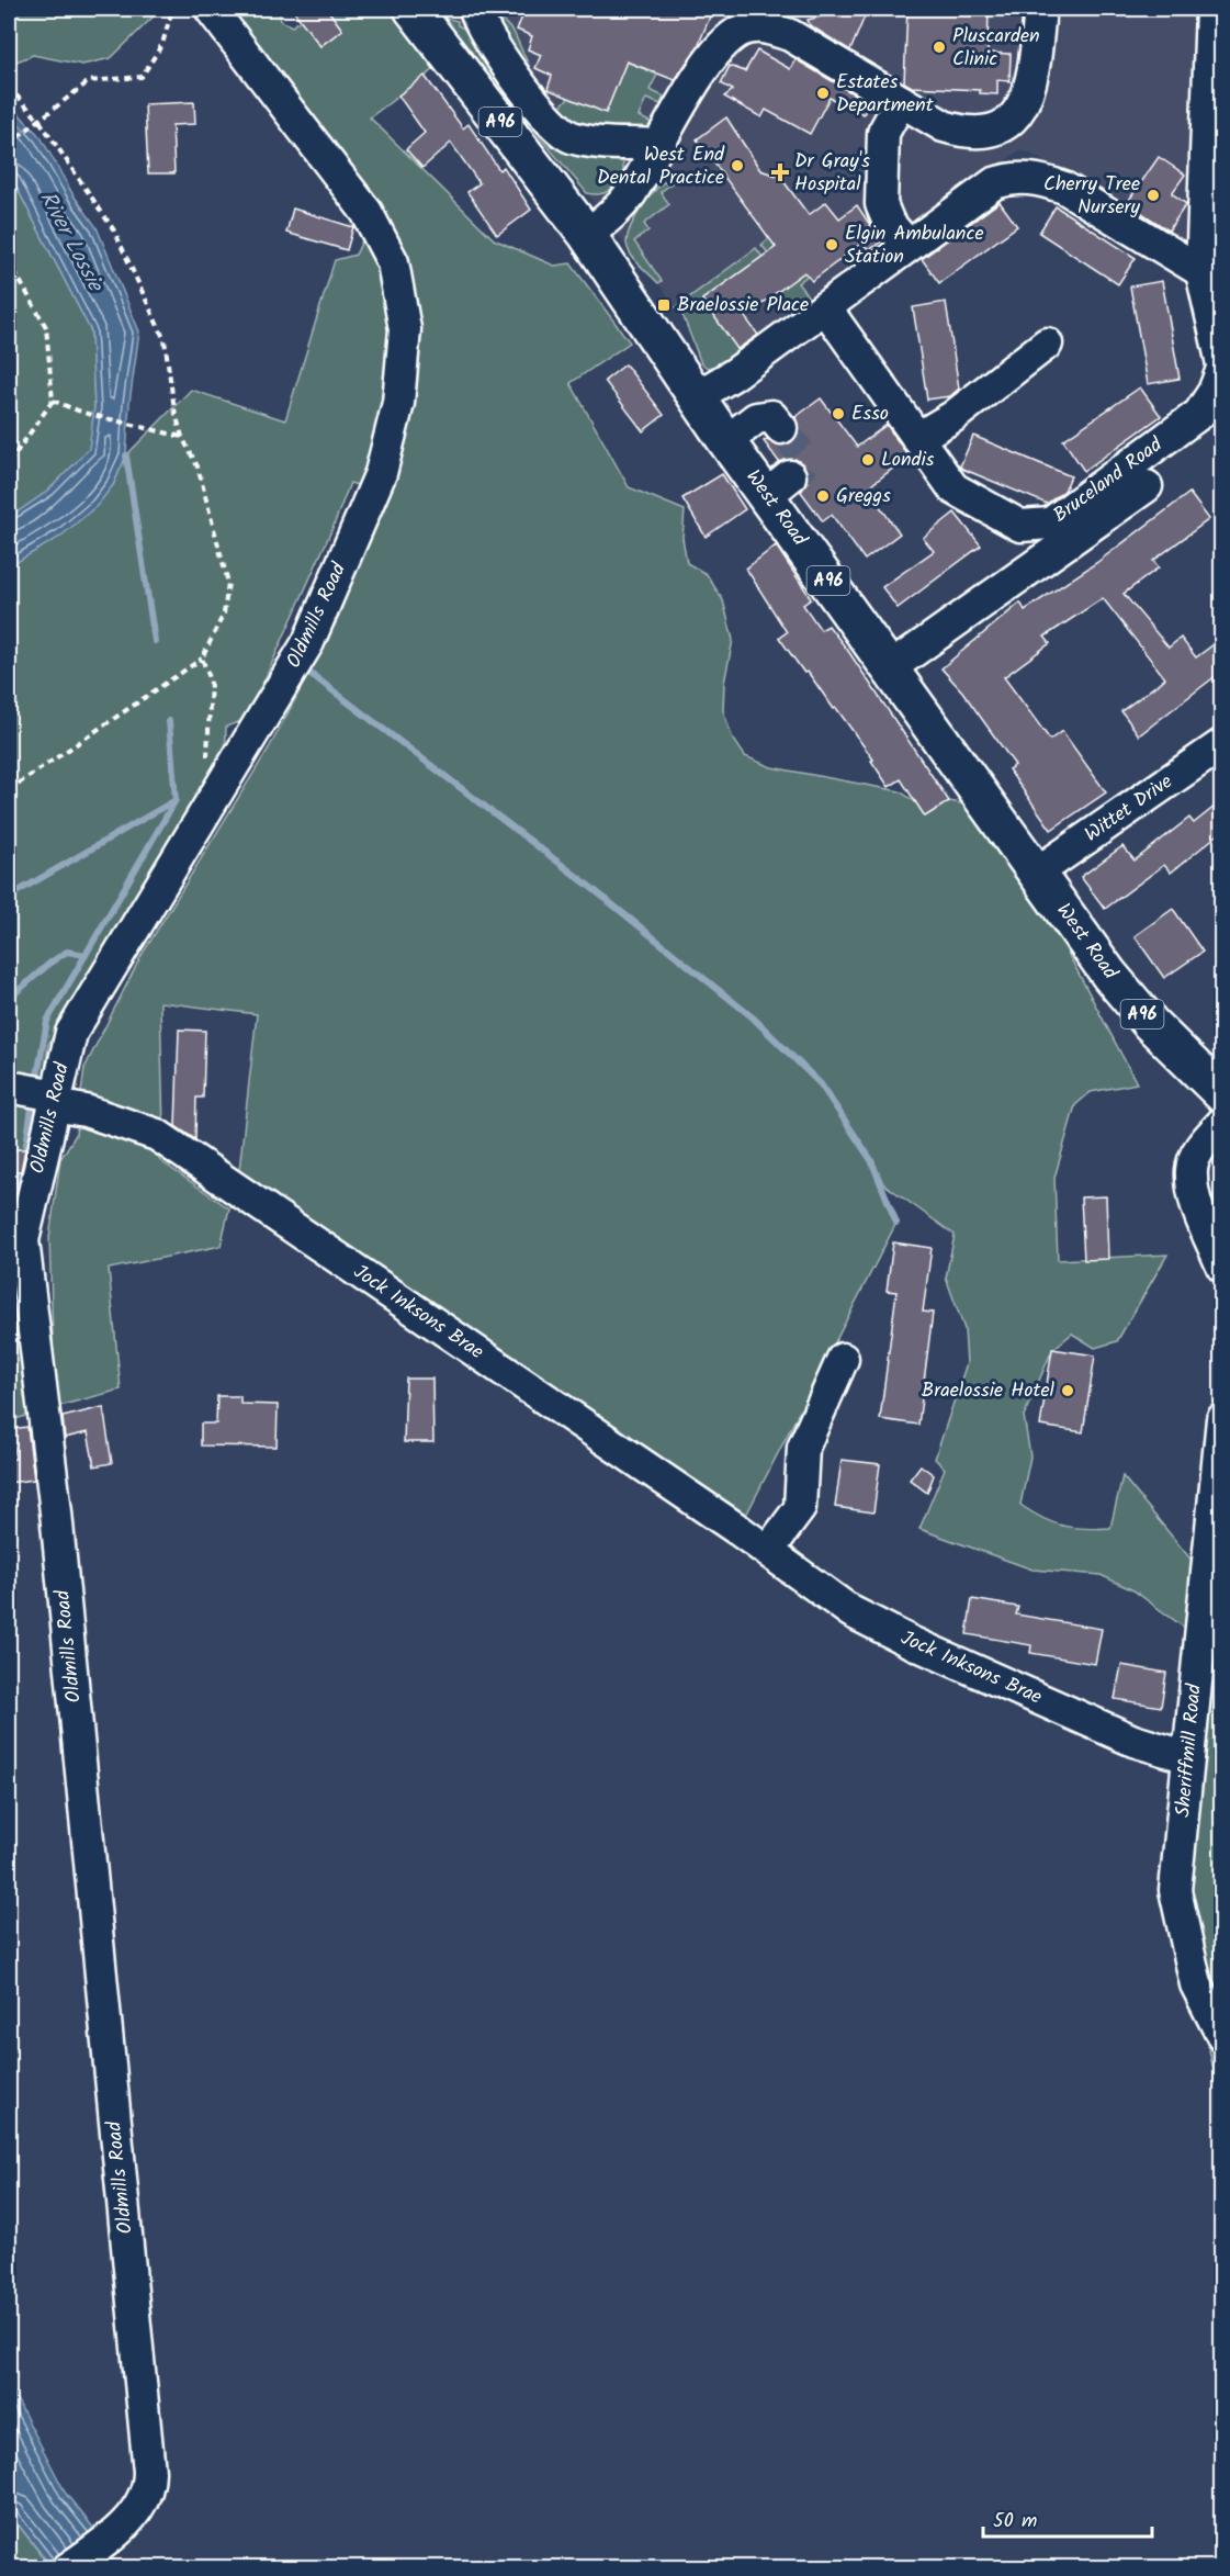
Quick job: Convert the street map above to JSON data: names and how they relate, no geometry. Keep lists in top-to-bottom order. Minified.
{"streets":{"highway":["A96","West Road"],"street":["Bruceland Road","Oldmills Road","Wittet Drive","Jock Inksons Brae","Sheriffmill Road"]},"crossings":[["West Road","Wittet Drive"],["Oldmills Road","Jock Inksons Brae"],["Jock Inksons Brae","Sheriffmill Road"]],"water":["River Lossie"],"places":{"other":["Pluscarden Clinic","Estates Department","West End Dental Practice","Cherry Tree Nursery","Elgin Ambulance Station","Esso","Londis","Greggs","Braelossie Hotel"],"health":["Dr Gray's Hospital"],"transit":["Braelossie Place"]},"scale_bar":"50 m"}
